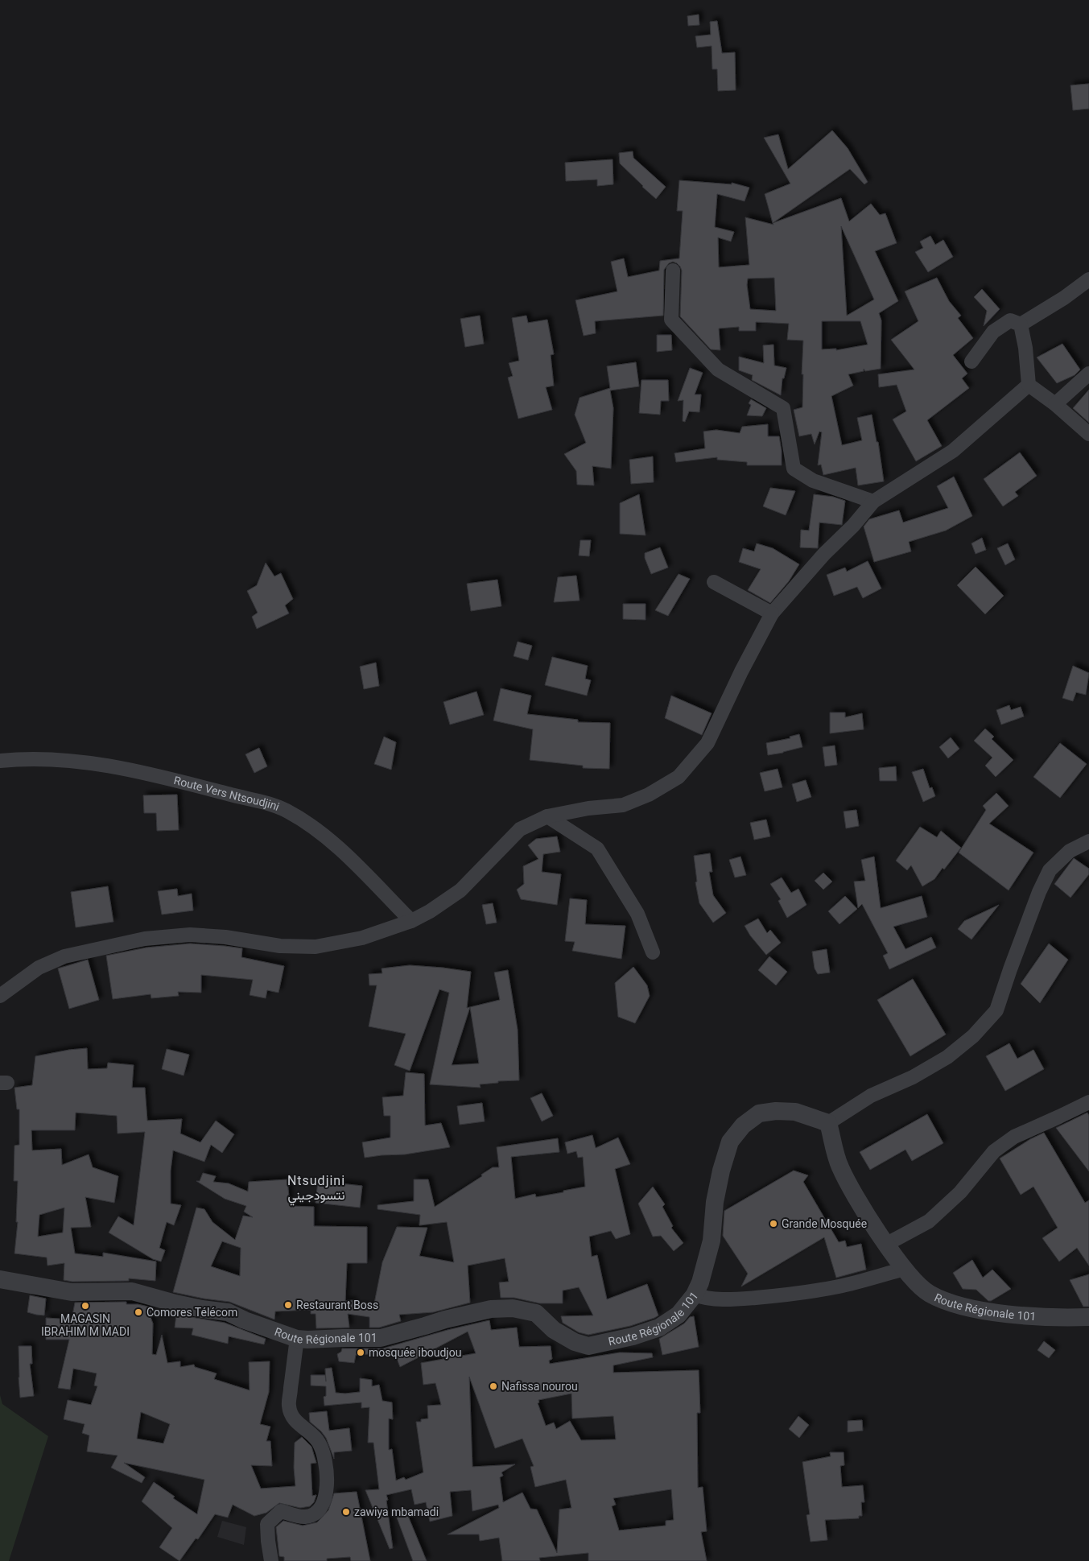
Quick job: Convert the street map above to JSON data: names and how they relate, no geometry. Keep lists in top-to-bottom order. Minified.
{"streets":{"street":["Route Vers Ntsoudjini","Route Régionale 101"]},"districts":["Ntsudjini نتسودجيني"],"places":["Grande Mosquée","Restaurant Boss","MAGASIN IBRAHIM M MADI","Comores Télécom","mosquée iboudjou","Nafissa nourou","zawiya mbamadi"]}
